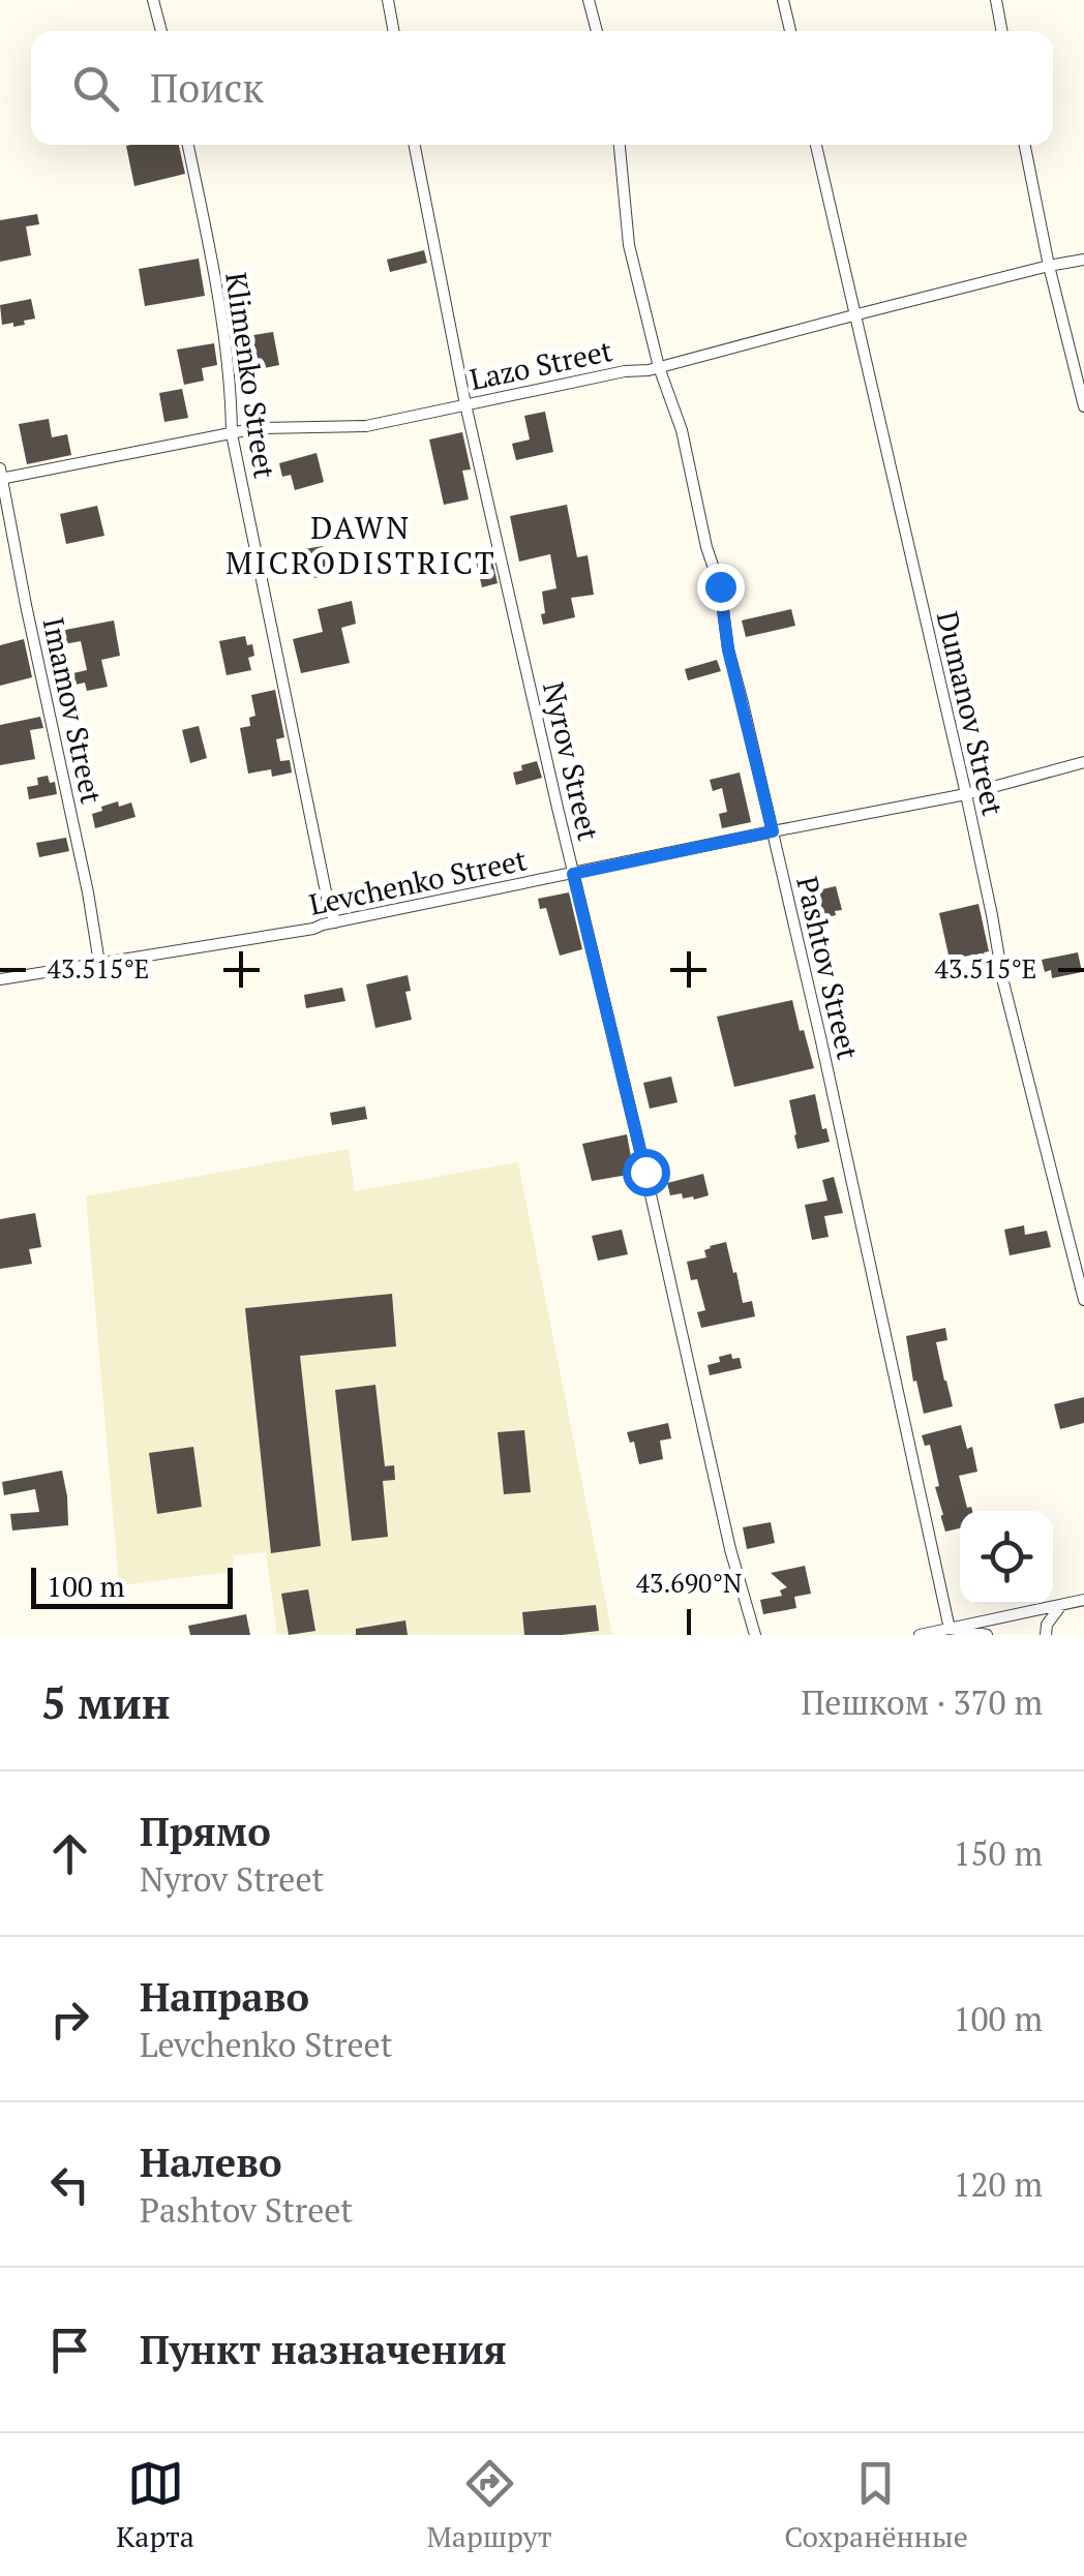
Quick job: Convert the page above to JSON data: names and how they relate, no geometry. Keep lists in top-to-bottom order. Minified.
{"streets":{"street":["Lazo Street","Klimenko Street","Imamov Street","Dumanov Street","Nyrov Street","Levchenko Street","Pashtov Street"]},"crossings":[["Lazo Street","Klimenko Street"],["Lazo Street","Imamov Street"],["Lazo Street","Dumanov Street"],["Lazo Street","Nyrov Street"],["Lazo Street","Pashtov Street"],["Klimenko Street","Levchenko Street"],["Imamov Street","Levchenko Street"],["Dumanov Street","Levchenko Street"],["Nyrov Street","Levchenko Street"],["Levchenko Street","Pashtov Street"]],"districts":["DAWN MICRODISTRICT"],"scale_bar":"100 m","page":{"search":"Поиск","scale":"100 m","heading":["5 мин","Пешком · 370 m"],"list":[["Прямо","Nyrov Street","150 m"],["Направо","Levchenko Street","100 m"],["Налево","Pashtov Street","120 m"],"Пункт назначения"],"nav":["Карта","Маршрут","Сохранённые"]},"coordinates":["43.515°E","43.690°N"]}
